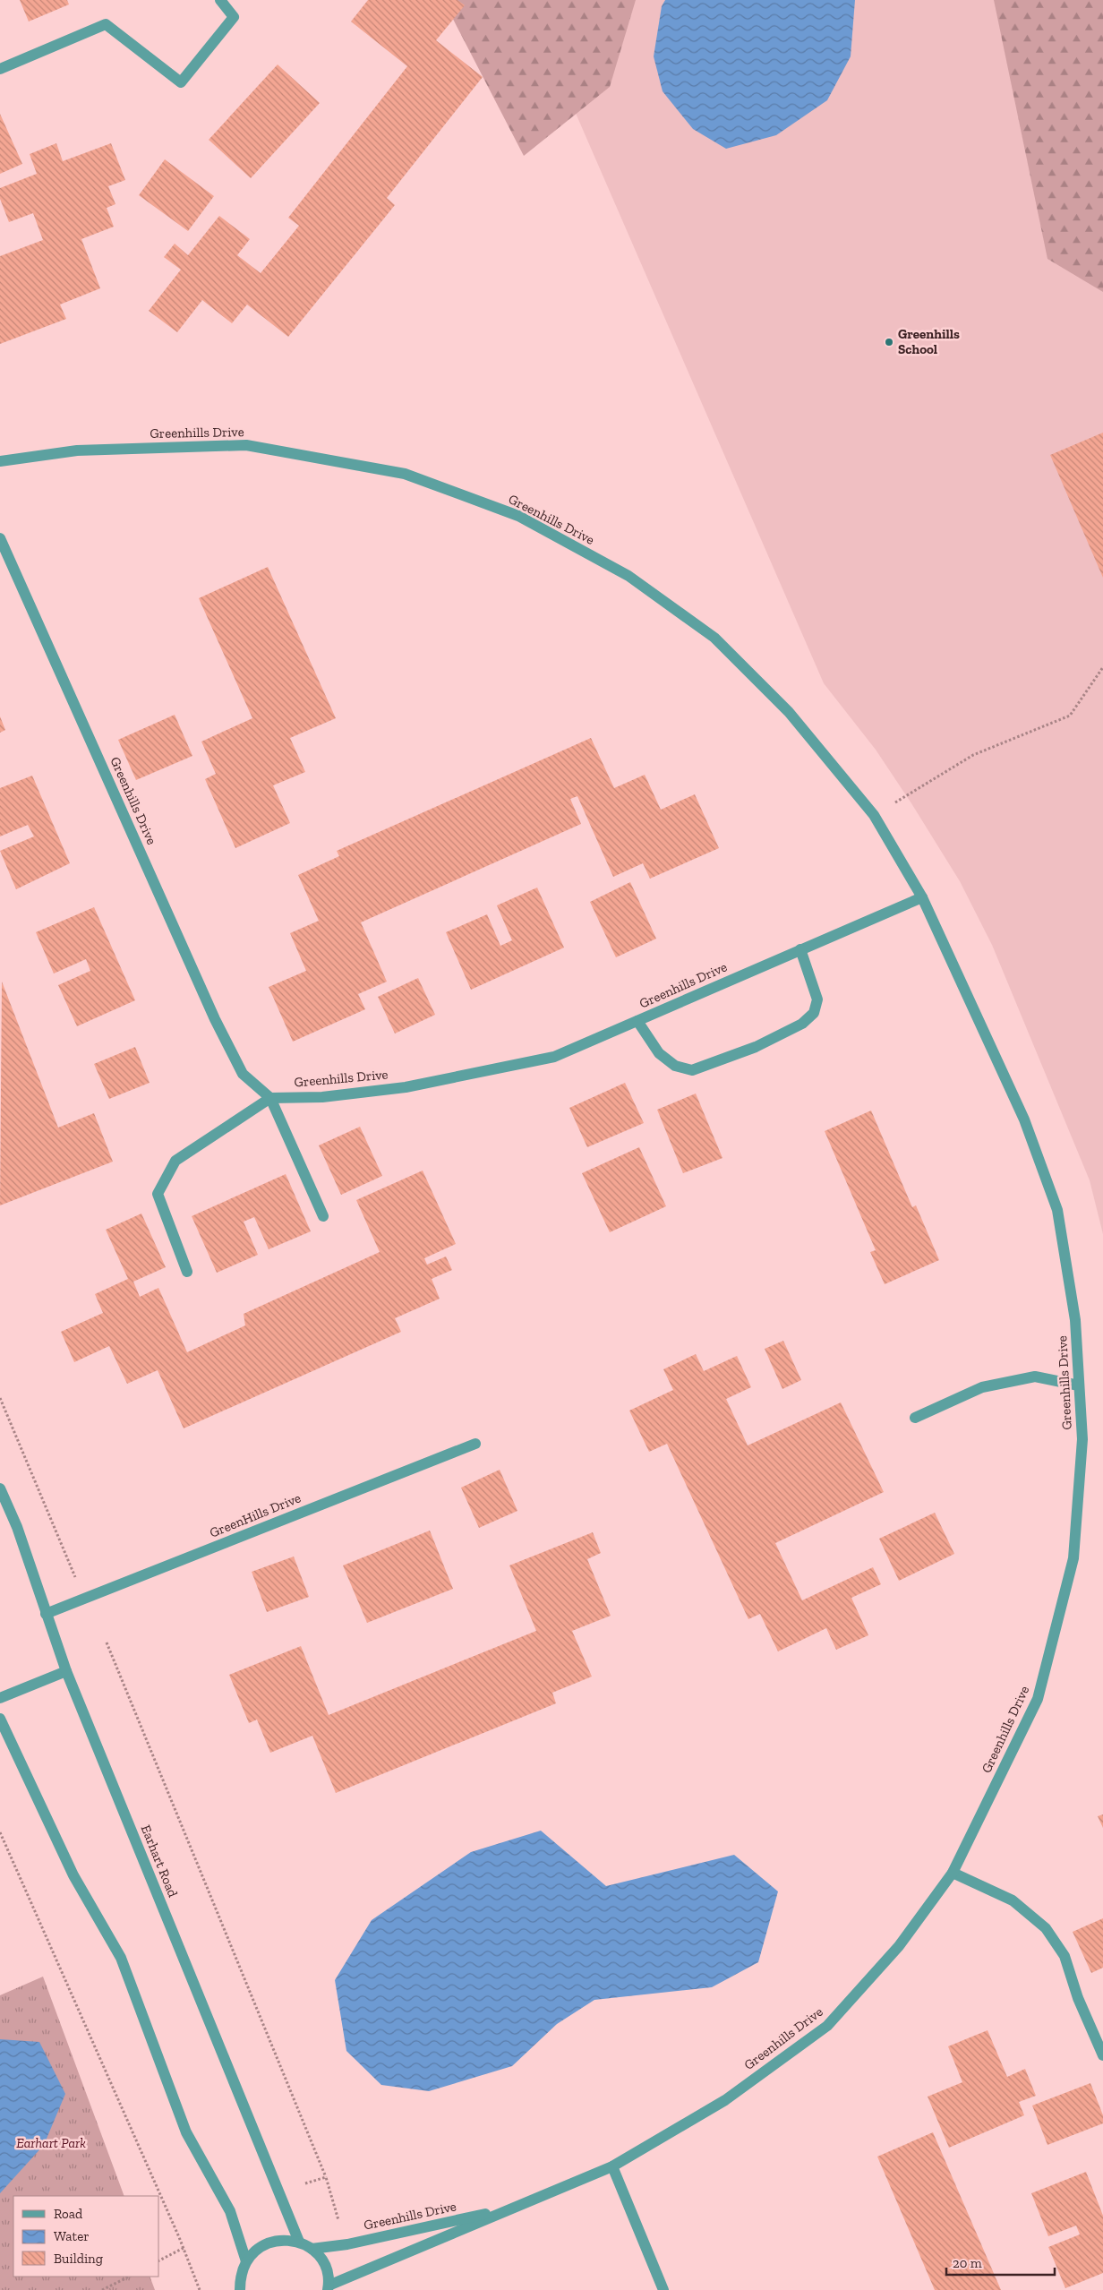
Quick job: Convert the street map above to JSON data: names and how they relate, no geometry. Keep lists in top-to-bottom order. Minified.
{"streets":{"street":["Greenhills Drive","GreenHills Drive","Earhart Road"]},"crossings":[["GreenHills Drive","Earhart Road"]],"parks":["Earhart Park"],"places":["Greenhills School"],"legend":["Road","Water","Building"],"scale_bar":"20 m"}
